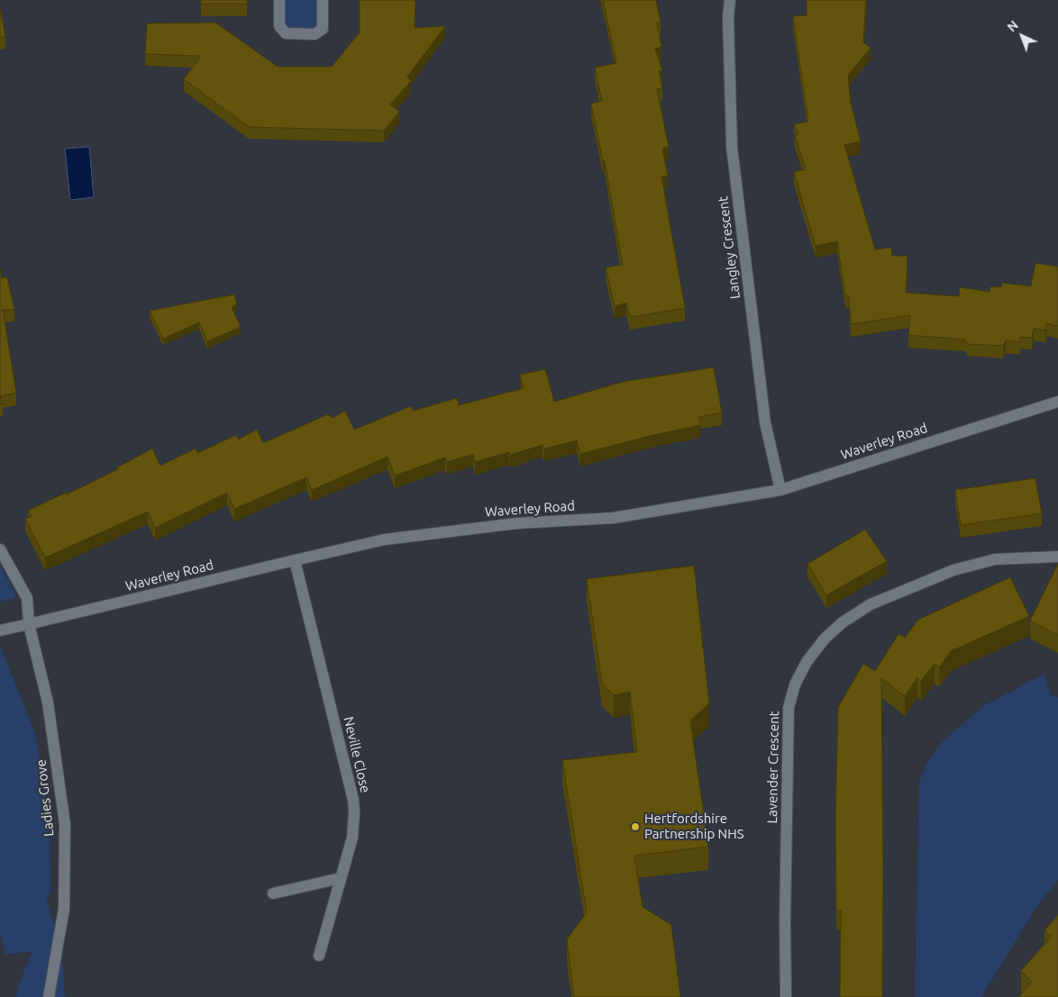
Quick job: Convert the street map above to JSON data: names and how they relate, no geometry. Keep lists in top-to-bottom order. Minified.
{"streets":{"street":["Langley Crescent","Waverley Road","Neville Close","Lavender Crescent","Ladies Grove"]},"crossings":[["Langley Crescent","Waverley Road"],["Waverley Road","Neville Close"],["Waverley Road","Ladies Grove"]],"places":["Hertfordshire Partnership NHS"],"north":"top left"}
